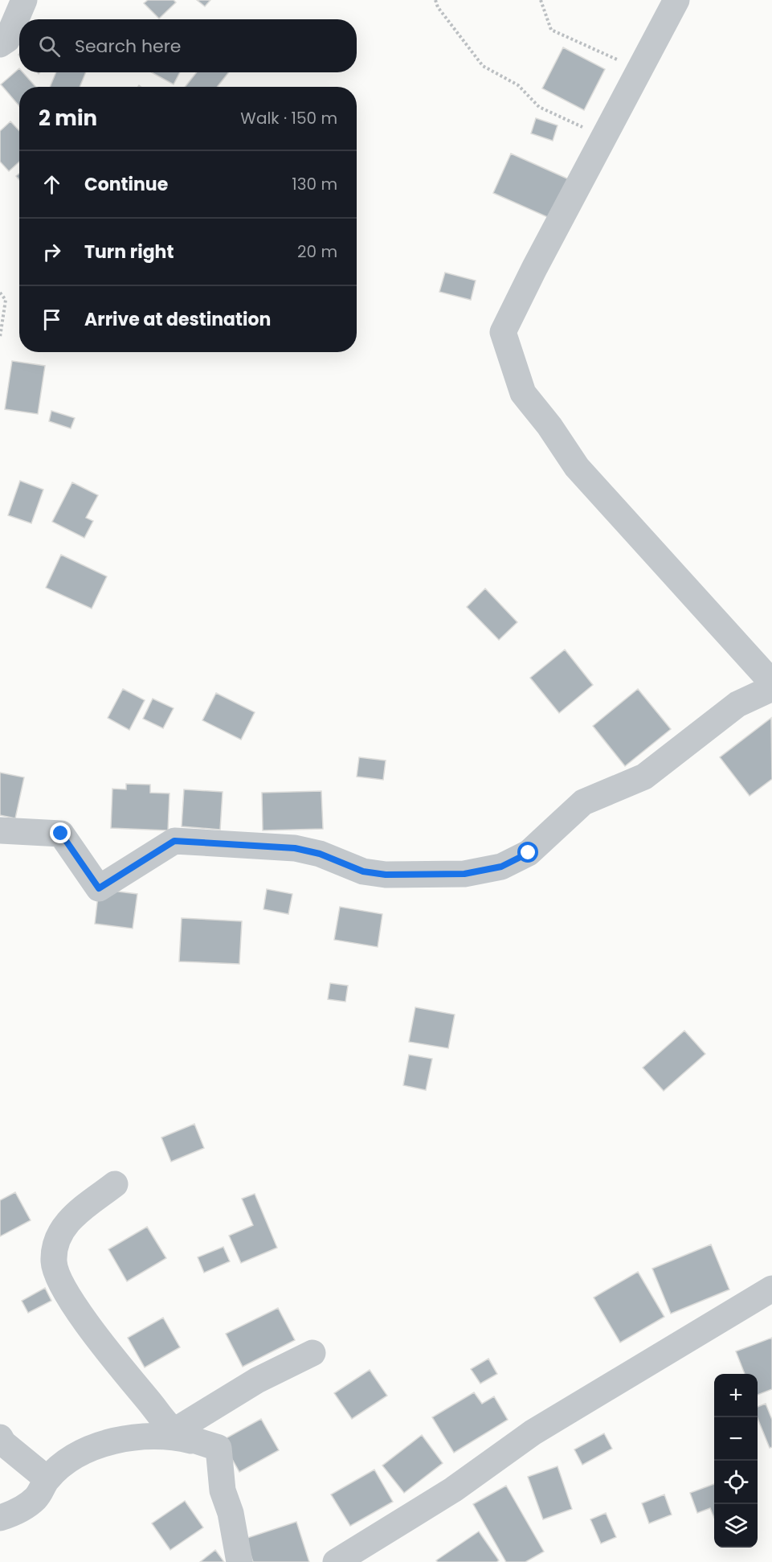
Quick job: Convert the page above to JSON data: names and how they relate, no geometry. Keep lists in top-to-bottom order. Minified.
{"page":{"search":"Search here","heading":["2 min","Walk · 150 m"],"list":[["Continue","130 m"],["Turn right","20 m"],"Arrive at destination"],"map_buttons":["+","−"]}}
